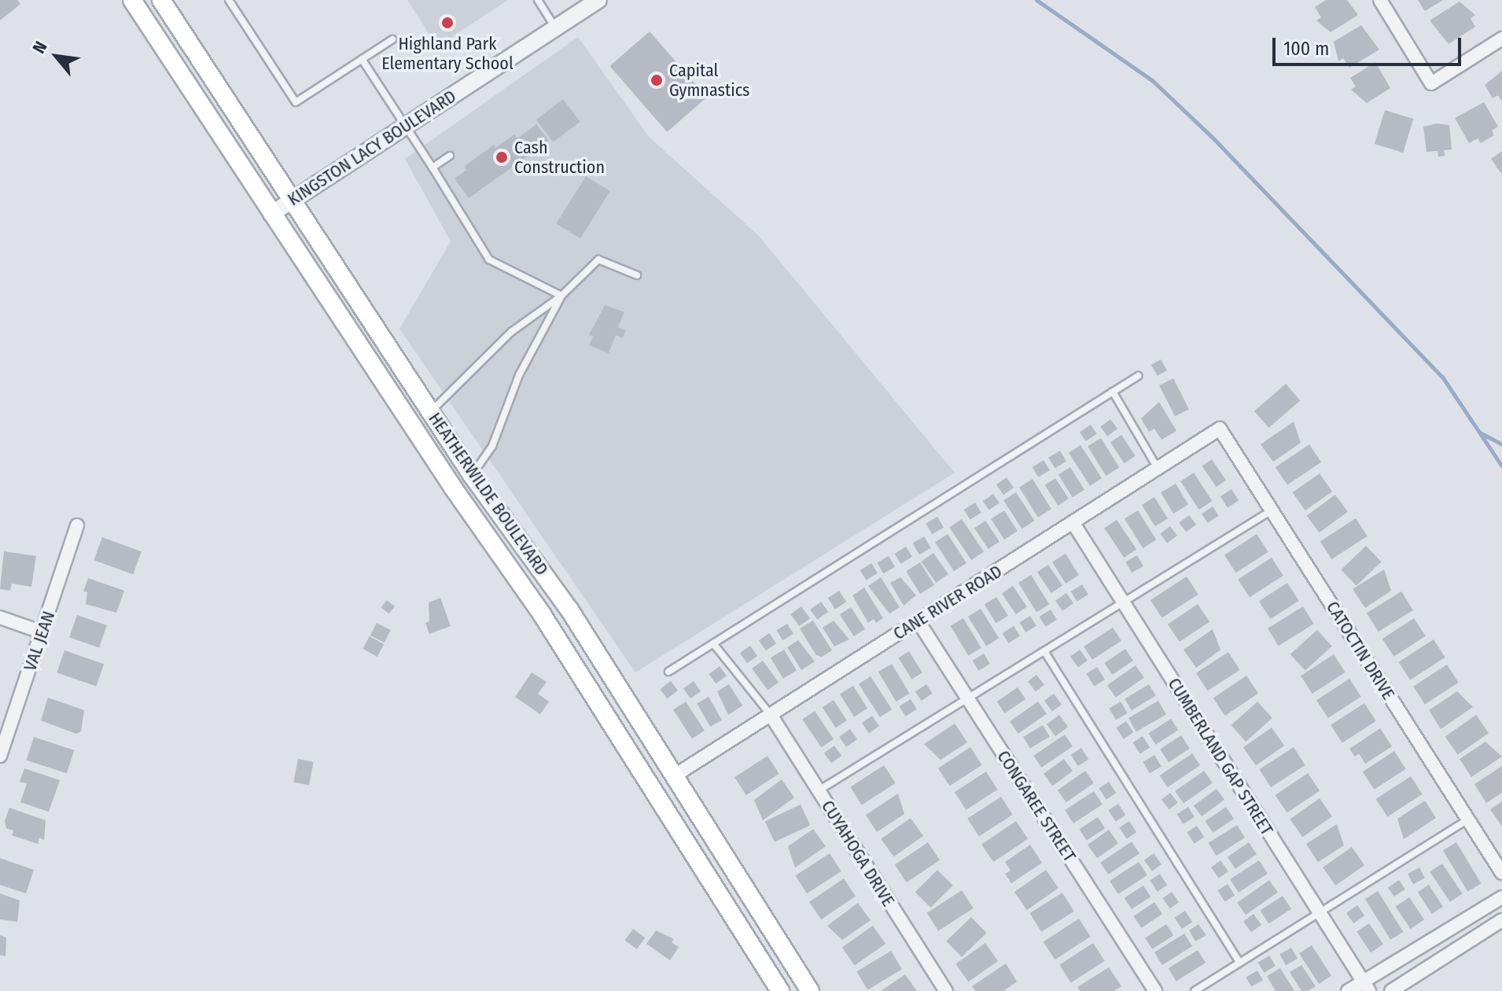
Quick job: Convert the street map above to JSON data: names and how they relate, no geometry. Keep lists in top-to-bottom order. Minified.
{"streets":{"main road":["HEATHERWILDE BOULEVARD"],"street":["KINGSTON LACY BOULEVARD","CANE RIVER ROAD","VAL JEAN","CATOCTIN DRIVE","CUMBERLAND GAP STREET","CONGAREE STREET","CUYAHOGA DRIVE"]},"crossings":[["KINGSTON LACY BOULEVARD","HEATHERWILDE BOULEVARD"],["HEATHERWILDE BOULEVARD","CANE RIVER ROAD"],["CANE RIVER ROAD","CATOCTIN DRIVE"],["CANE RIVER ROAD","CUMBERLAND GAP STREET"],["CANE RIVER ROAD","CONGAREE STREET"],["CANE RIVER ROAD","CUYAHOGA DRIVE"]],"places":["Highland Park Elementary School","Capital Gymnastics","Cash Construction"],"scale_bar":"100 m","north":"top left"}
